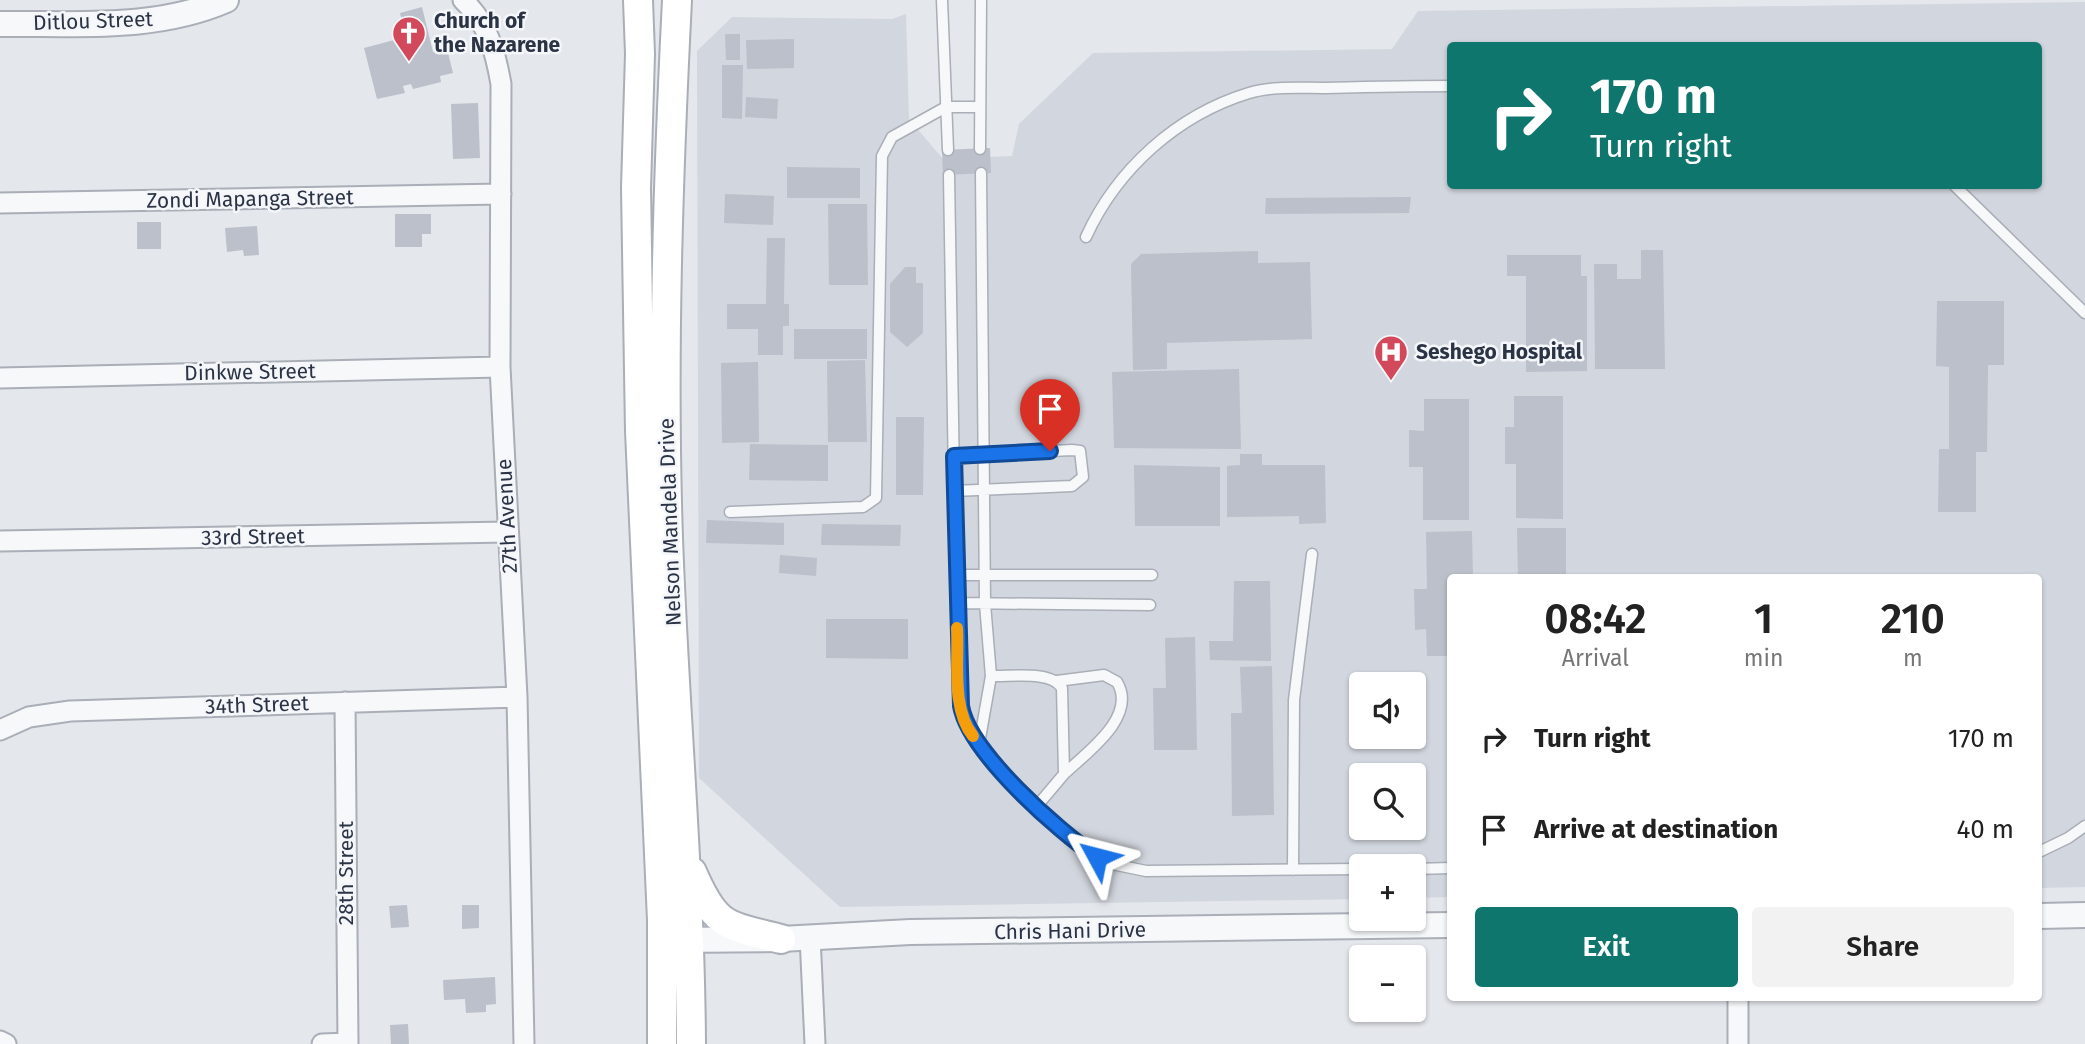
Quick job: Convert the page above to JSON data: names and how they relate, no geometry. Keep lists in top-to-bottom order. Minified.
{"streets":{"main road":["Nelson Mandela Drive"],"street":["Ditlou Street","Zondi Mapanga Street","Dinkwe Street","27th Avenue","33rd Street","34th Street","28th Street","Chris Hani Drive"]},"crossings":[["Zondi Mapanga Street","27th Avenue"],["Dinkwe Street","27th Avenue"],["27th Avenue","33rd Street"],["27th Avenue","34th Street"],["Nelson Mandela Drive","Chris Hani Drive"],["34th Street","28th Street"]],"places":{"church":["Church of the Nazarene"],"hospital":["Seshego Hospital"]},"page":{"turn":["170 m","Turn right"],"eta":["08:42","Arrival","1","min","210","m"],"map_buttons":["+","−"],"list":[{"name":"Turn right","value":"170 m"},{"name":"Arrive at destination","value":"40 m"}],"buttons":["Exit","Share"]}}
